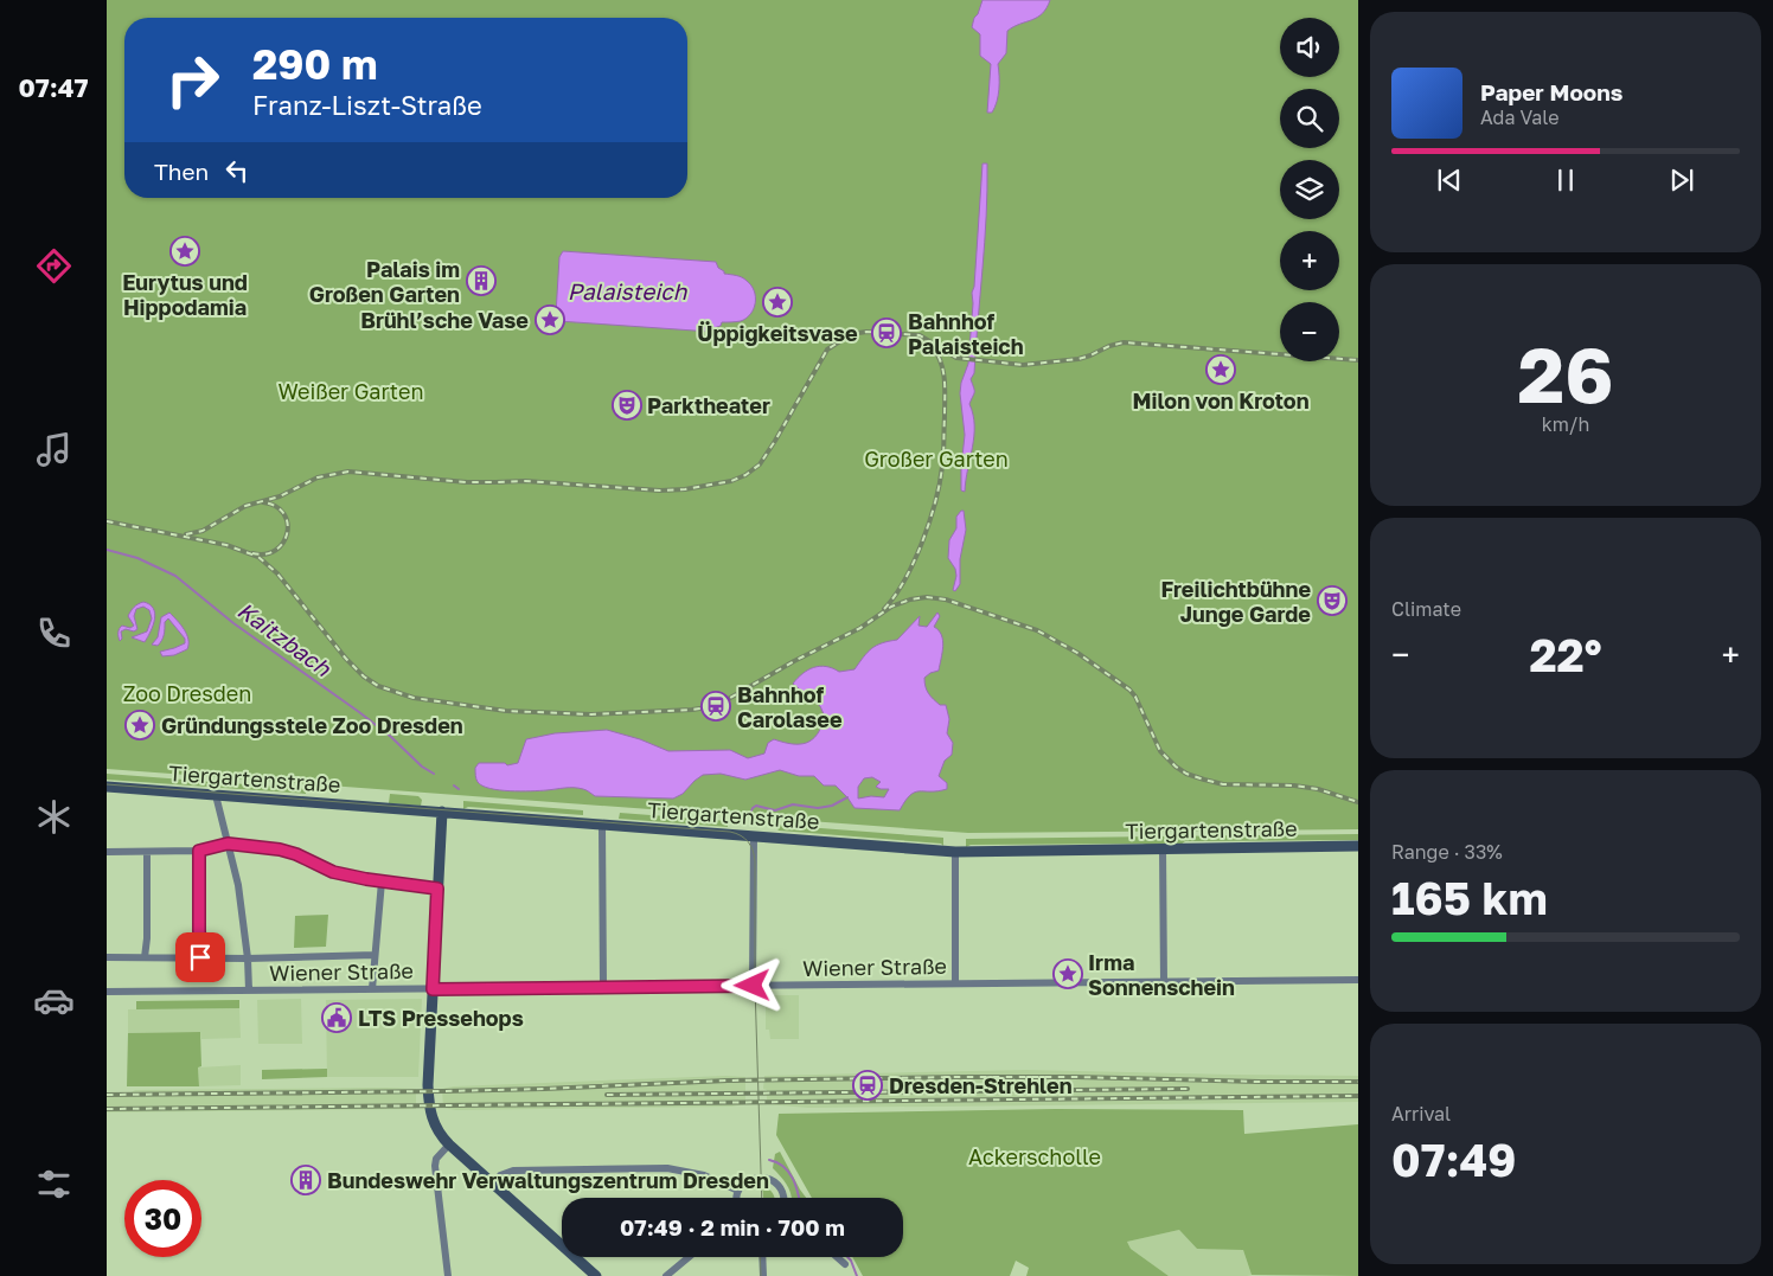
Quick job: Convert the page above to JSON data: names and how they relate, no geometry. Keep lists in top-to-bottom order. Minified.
{"streets":{"main road":["Tiergartenstraße"],"street":["Wiener Straße"]},"water":["Palaisteich","Kaitzbach"],"parks":["Weißer Garten","Großer Garten","Zoo Dresden","Ackerscholle"],"places":{"place":["Eurytus und Hippodamia","Üppigkeitsvase","Brühl’sche Vase","Milon von Kroton","Gründungsstele Zoo Dresden","Irma Sonnenschein"],"building":["Palais im Großen Garten","Bundeswehr Verwaltungszentrum Dresden"],"station":["Bahnhof Palaisteich","Bahnhof Carolasee","Dresden-Strehlen"],"theatre":["Parktheater","Freilichtbühne Junge Garde"],"public building":["LTS Pressehops"]},"page":{"tabs":"07:47","map_buttons":["+","−"],"turn":["290 m","Franz-Liszt-Straße"],"song":["Paper Moons","Ada Vale"],"then":"Then","tile":[["26","km/h"],"Climate",["Range · 33%","165 km"],["Arrival","07:49"]],"heat":["−","22°","+"],"limit":"30","trip":"07:49 · 2 min · 700 m"}}
